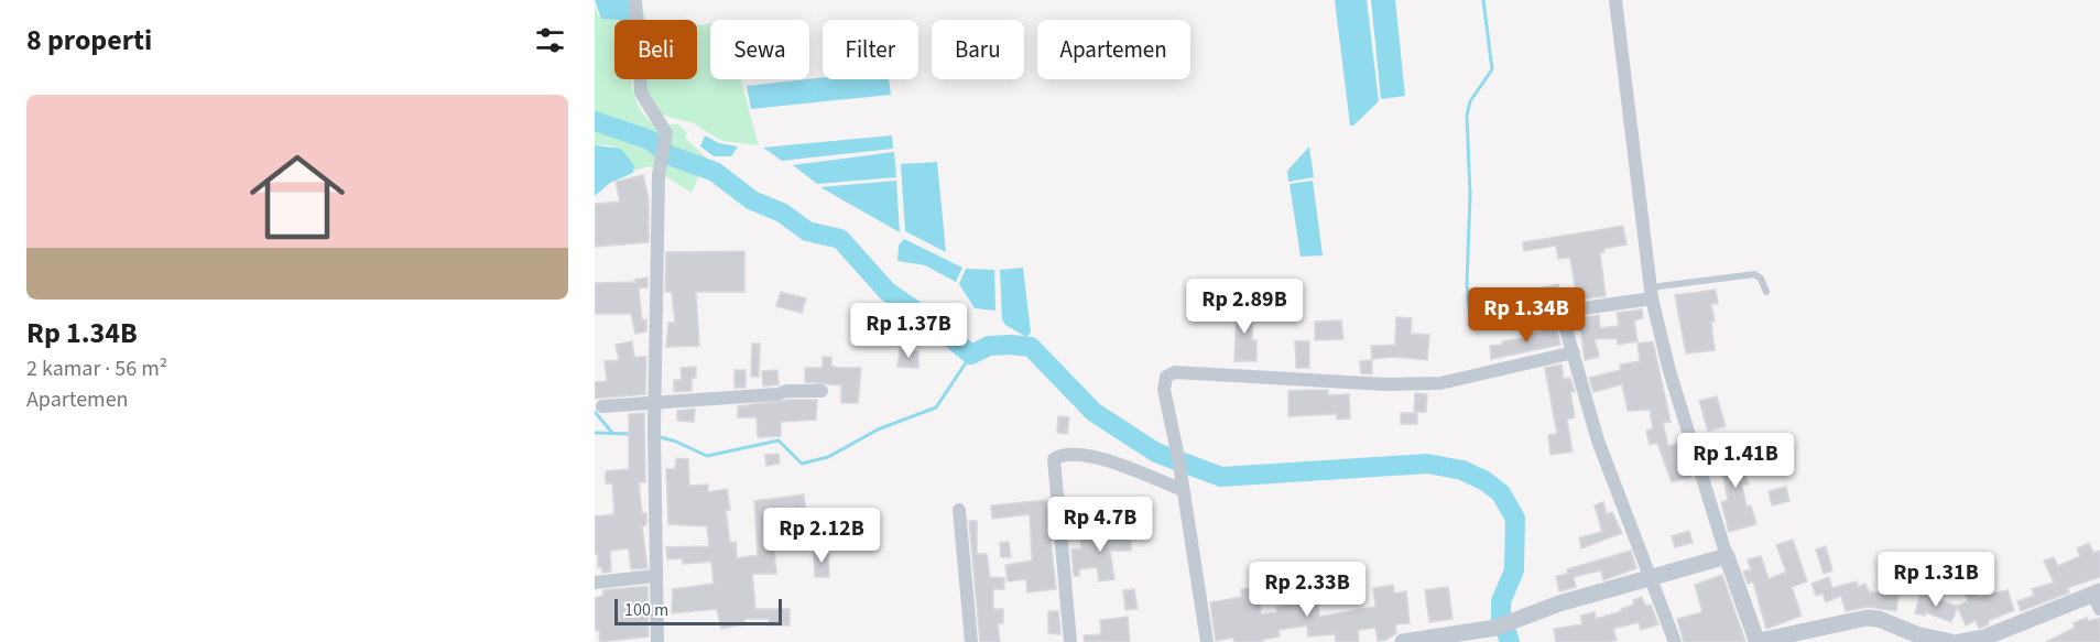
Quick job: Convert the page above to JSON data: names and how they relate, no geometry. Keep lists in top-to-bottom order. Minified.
{"scale_bar":"100 m","page":{"heading":"8 properti","chip":["Beli","Sewa","Filter","Baru","Apartemen"],"list":[{"name":"Rp 1.34B","note":"2 kamar · 56 m² · Apartemen"}],"price":["Rp 2.89B","Rp 1.34B","Rp 1.37B","Rp 1.41B","Rp 4.7B","Rp 2.12B","Rp 1.31B","Rp 2.33B"],"scale":"100 m"}}
